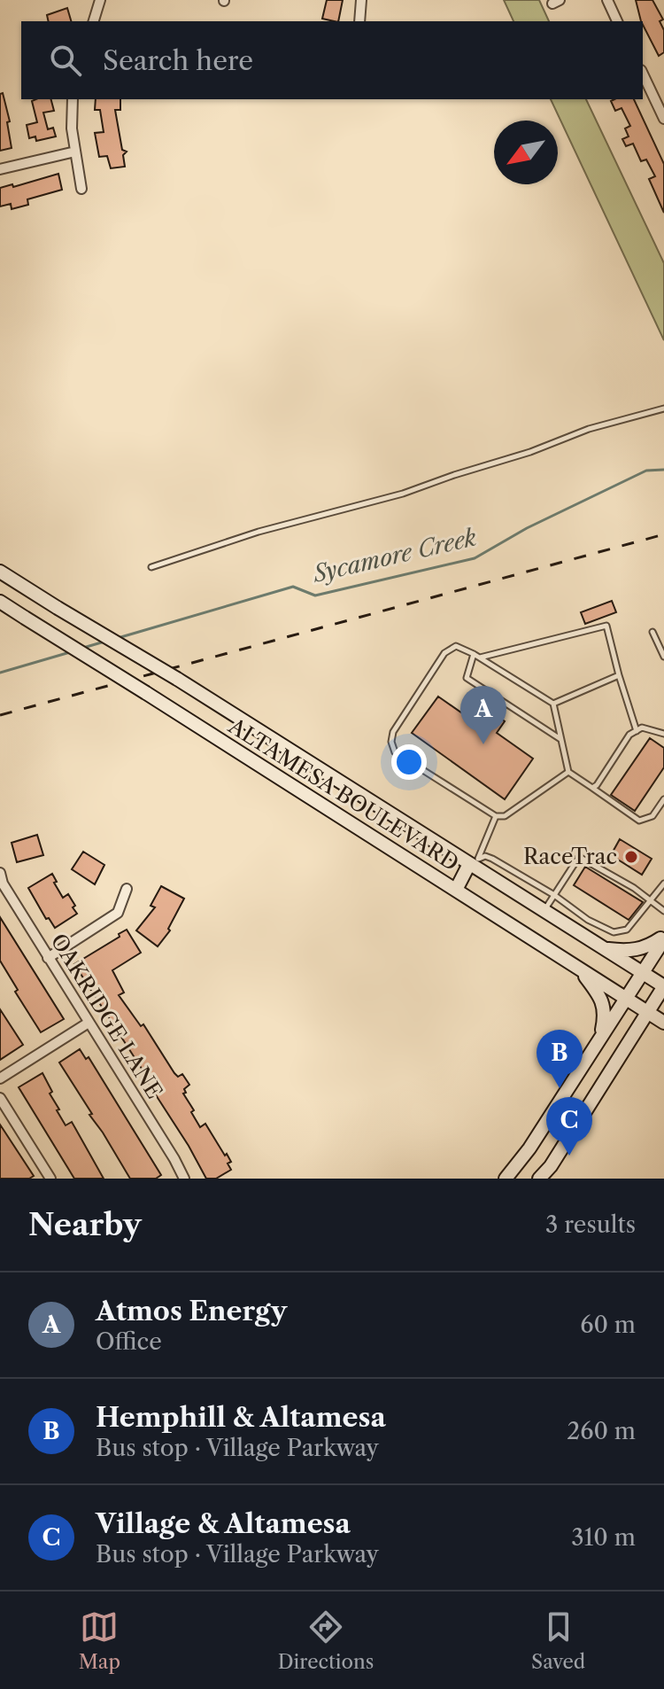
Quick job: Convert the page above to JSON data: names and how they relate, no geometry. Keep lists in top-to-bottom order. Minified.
{"streets":{"main road":["ALTAMESA BOULEVARD"],"street":["OAKRIDGE LANE"]},"water":["Sycamore Creek"],"places":["RaceTrac"],"north":"bottom left","page":{"search":"Search here","pins":["A","B","C"],"heading":["Nearby","3 results"],"list":[{"mark":"A","name":"Atmos Energy","note":"Office","value":"60 m"},{"mark":"B","name":"Hemphill & Altamesa","note":"Bus stop · Village Parkway","value":"260 m"},{"mark":"C","name":"Village & Altamesa","note":"Bus stop · Village Parkway","value":"310 m"}],"nav":["Map","Directions","Saved"]}}
